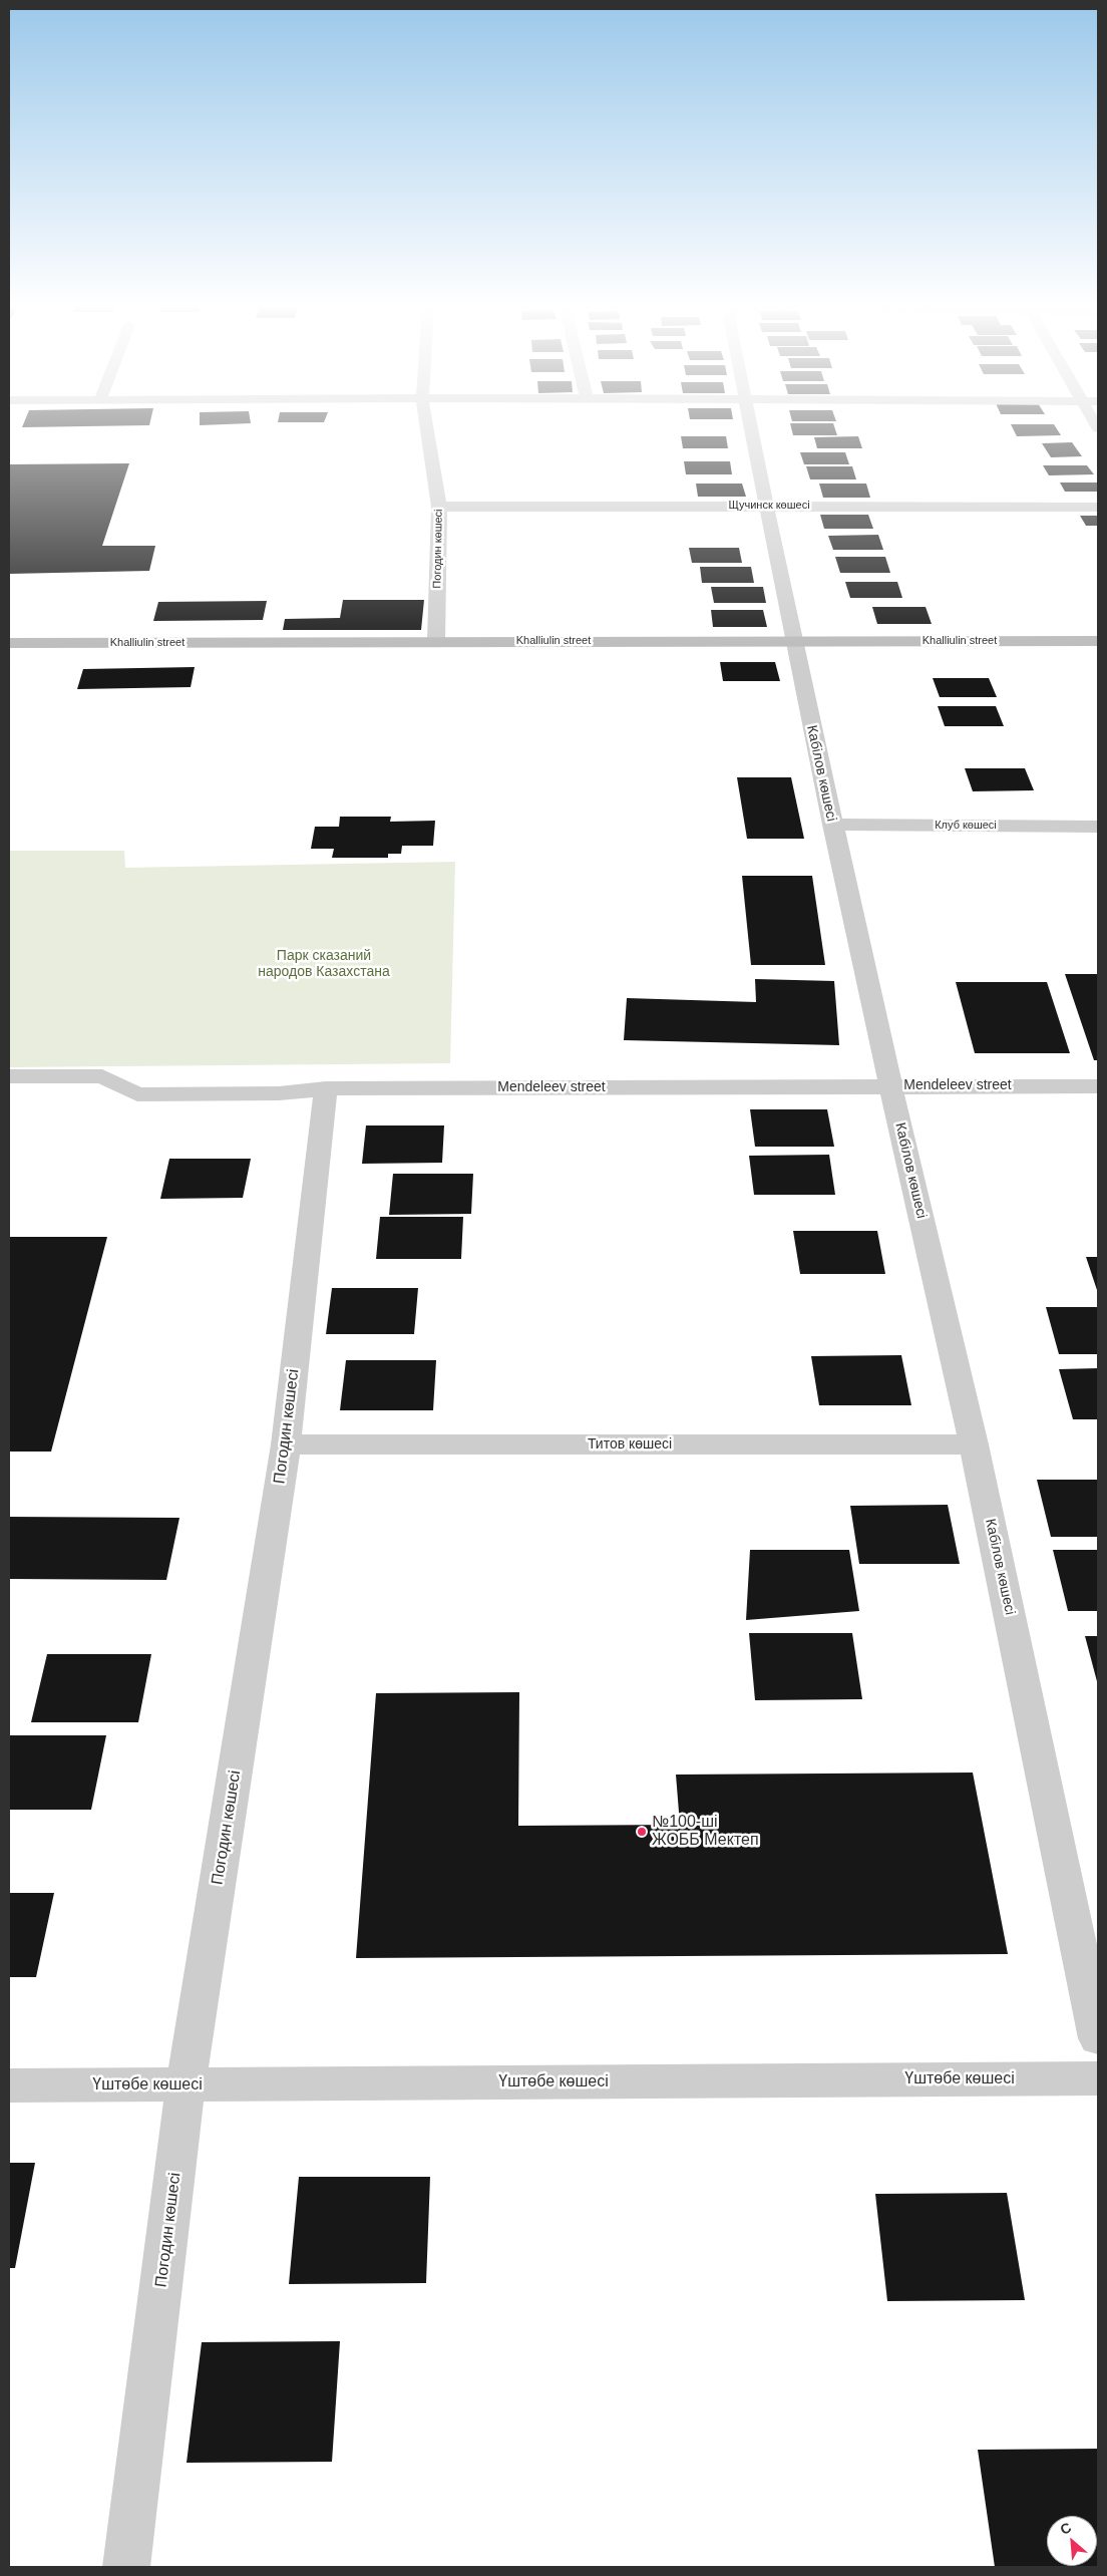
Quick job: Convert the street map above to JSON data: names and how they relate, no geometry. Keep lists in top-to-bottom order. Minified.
{"streets":{"main road":["Khalliulin street"],"street":["Щучинск көшесі","Погодин көшесі","Кабілов көшесі","Клуб көшесі","Mendeleev street","Титов көшесі","Үштөбе көшесі"]},"crossings":[["Щучинск көшесі","Погодин көшесі"],["Щучинск көшесі","Кабілов көшесі"],["Погодин көшесі","Khalliulin street"],["Погодин көшесі","Mendeleev street"],["Погодин көшесі","Титов көшесі"],["Погодин көшесі","Үштөбе көшесі"],["Khalliulin street","Кабілов көшесі"],["Кабілов көшесі","Клуб көшесі"],["Кабілов көшесі","Mendeleev street"],["Кабілов көшесі","Титов көшесі"]],"parks":["Парк сказаний народов Казахстана"],"places":["№100-ші ЖОББ Мектеп"],"north":"top left"}
